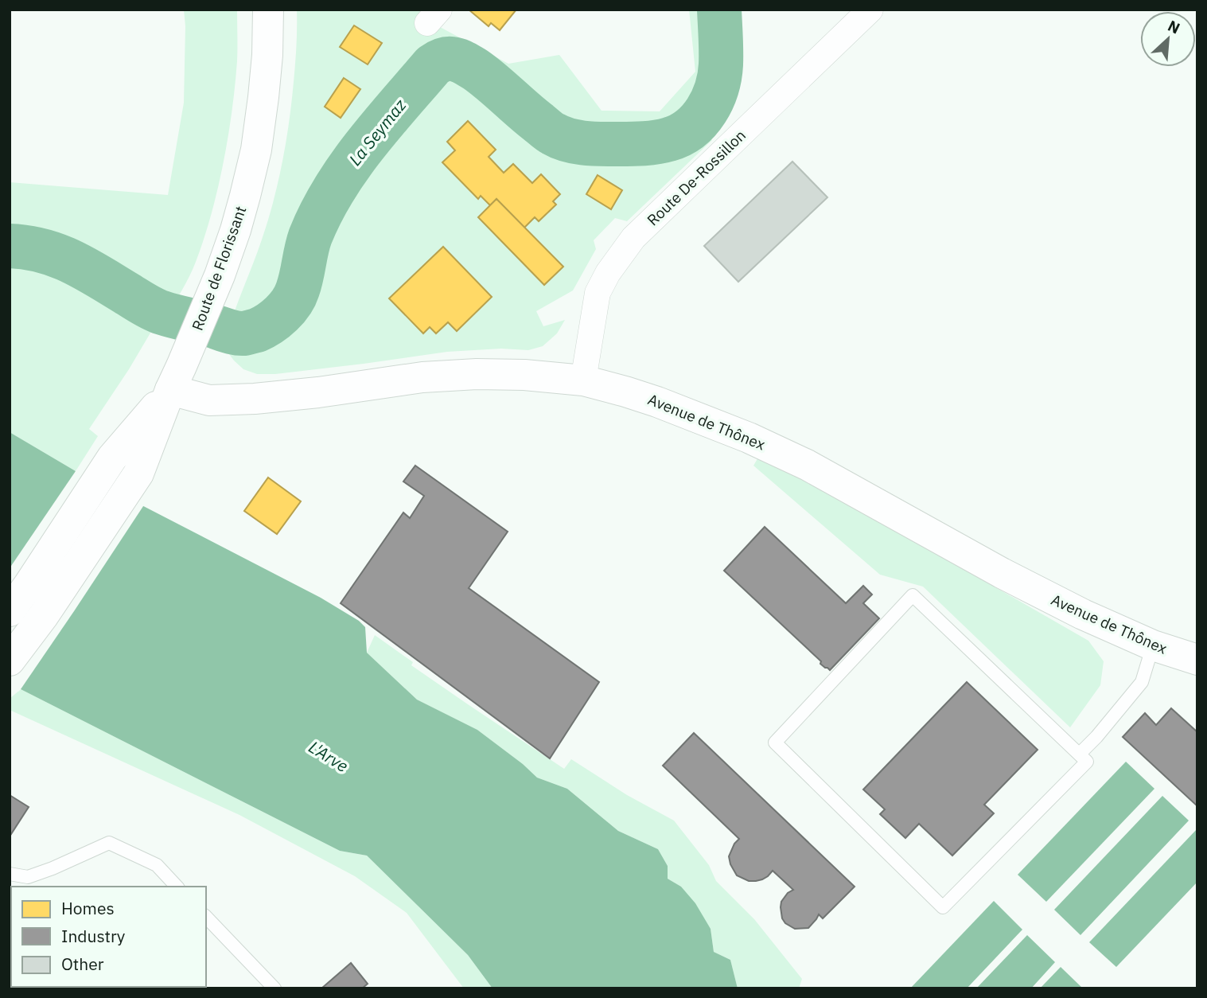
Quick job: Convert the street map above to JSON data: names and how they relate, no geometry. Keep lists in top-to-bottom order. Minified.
{"streets":{"main road":["Route de Florissant","Avenue de Thônex"],"street":["Route De-Rossillon"]},"crossings":[["Route De-Rossillon","Avenue de Thônex"],["Route de Florissant","Avenue de Thônex"]],"water":["La Seymaz","L'Arve"],"legend":["Homes","Industry","Other"],"north":"top right"}
